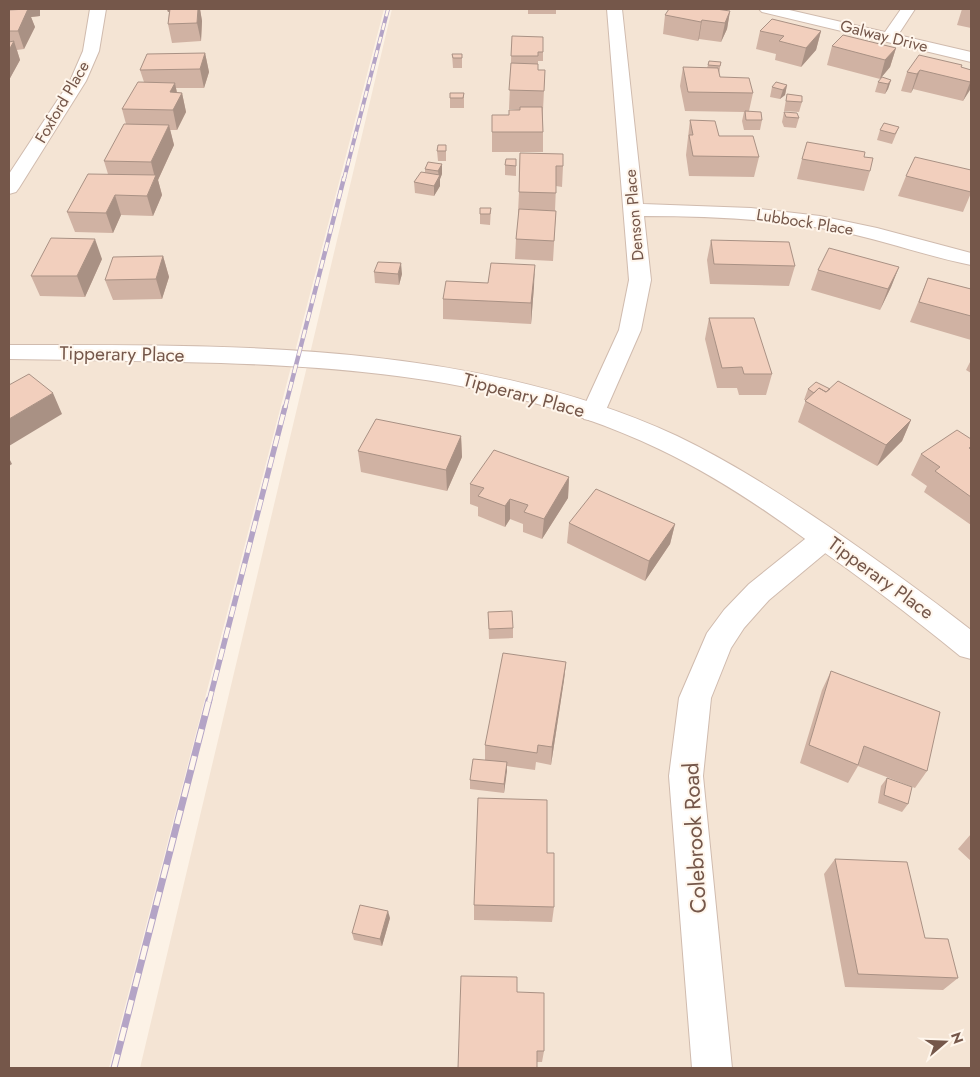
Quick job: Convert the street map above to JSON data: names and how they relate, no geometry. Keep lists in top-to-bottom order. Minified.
{"streets":{"street":["Galway Drive","Foxford Place","Denson Place","Lubbock Place","Tipperary Place","Colebrook Road"]},"crossings":[["Denson Place","Lubbock Place"],["Denson Place","Tipperary Place"],["Tipperary Place","Colebrook Road"]],"north":"right"}
